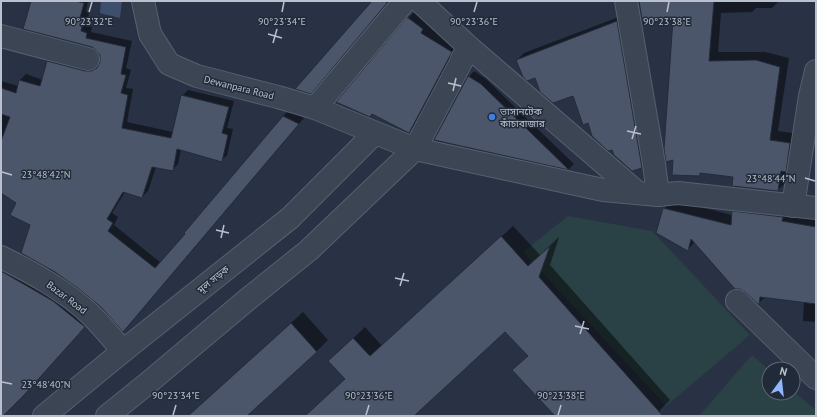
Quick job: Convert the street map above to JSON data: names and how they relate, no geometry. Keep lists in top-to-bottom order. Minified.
{"streets":{"street":["Dewanpara Road","মূল সড়ক","Bazar Road"]},"crossings":[["Dewanpara Road","মূল সড়ক"],["মূল সড়ক","Bazar Road"]],"places":["ভাসানটেক কাঁচাবাজার"],"north":"top","coordinates":["90°23'32\"E","90°23'34\"E","90°23'36\"E","90°23'38\"E","23°48'42\"N","23°48'44\"N","23°48'40\"N"]}
